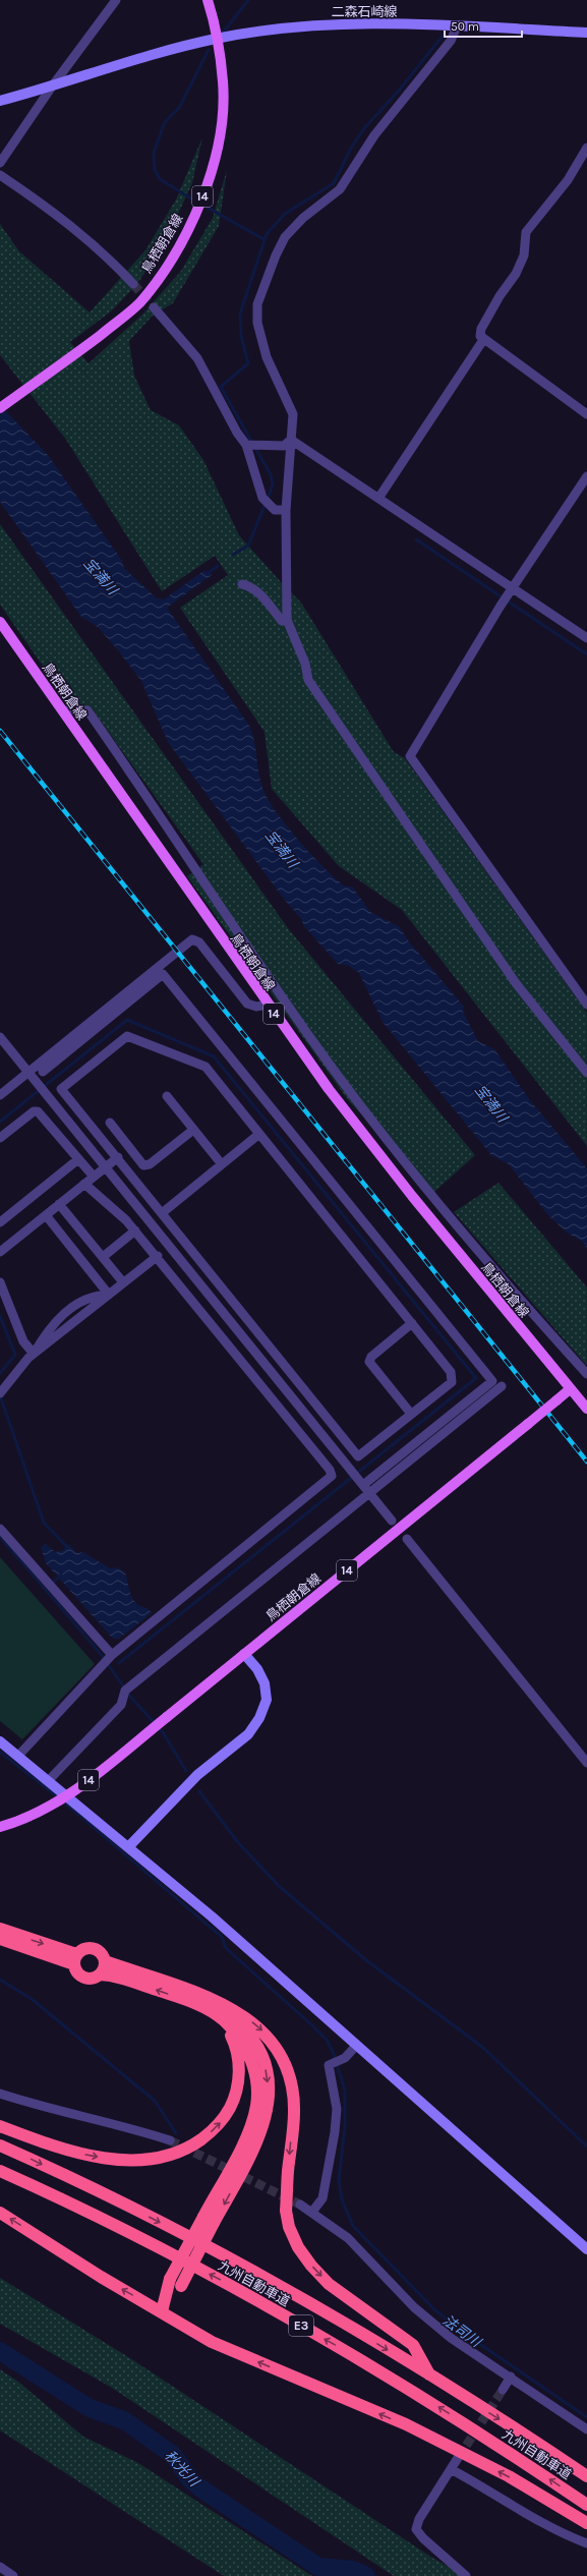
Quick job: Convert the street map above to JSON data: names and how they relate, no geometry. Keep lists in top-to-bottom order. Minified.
{"streets":{"highway":["九州自動車道","E3"],"main road":["14","鳥栖朝倉線"],"street":["二森石崎線"]},"crossings":[["二森石崎線","鳥栖朝倉線"]],"water":["宝満川","法司川","秋光川"],"scale_bar":"50 m"}
